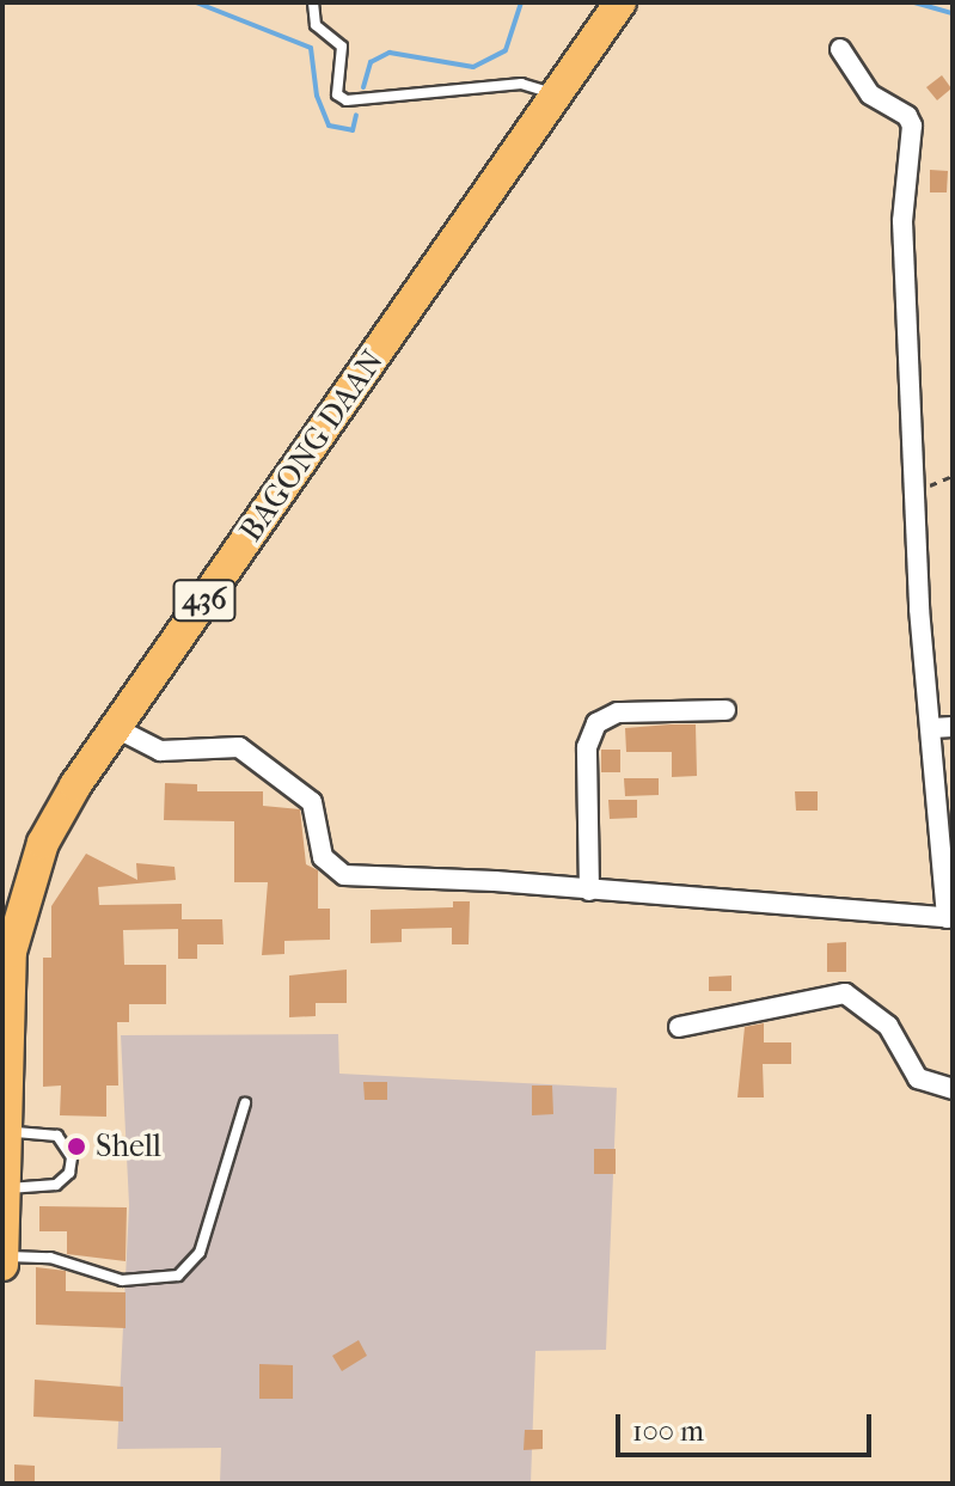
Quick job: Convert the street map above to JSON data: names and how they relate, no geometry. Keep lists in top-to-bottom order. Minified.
{"streets":{"main road":["BAGONG DAAN","436"]},"crossings":[["BAGONG DAAN","436"]],"places":["Shell"],"scale_bar":"100 m"}
